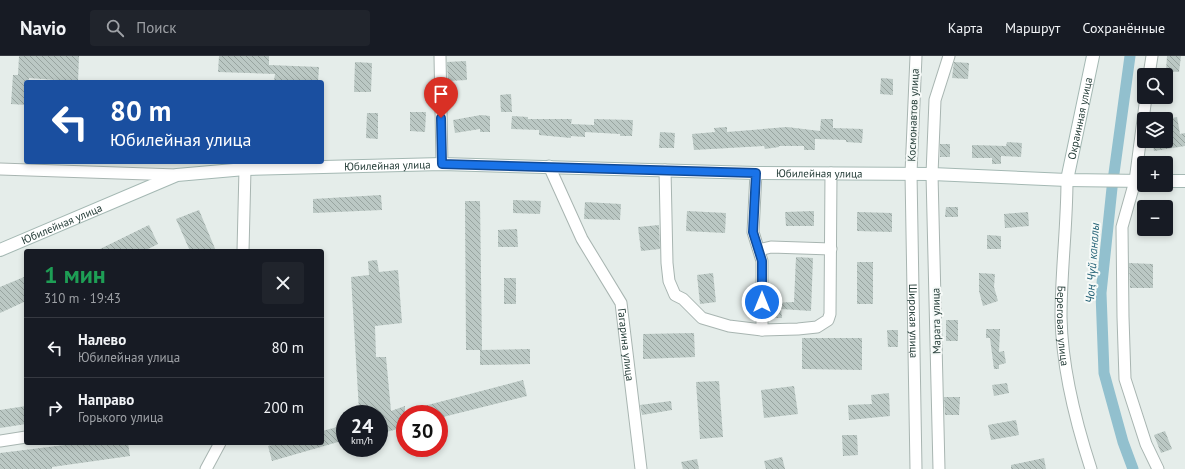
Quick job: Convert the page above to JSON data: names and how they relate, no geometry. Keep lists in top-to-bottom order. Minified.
{"streets":{"main road":["Окраинная улица","Юбилейная улица"],"street":["Космонавтов улица","Широкая улица","Марата улица","Береговая улица","Гагарина улица"]},"crossings":[["Космонавтов улица","Юбилейная улица"],["Космонавтов улица","Широкая улица"],["Окраинная улица","Юбилейная улица"],["Окраинная улица","Береговая улица"],["Юбилейная улица","Широкая улица"],["Юбилейная улица","Марата улица"],["Юбилейная улица","Береговая улица"],["Юбилейная улица","Гагарина улица"]],"water":["Чоң Чүй каналы"],"page":{"header":"Navio","search":"Поиск","nav":["Карта","Маршрут","Сохранённые"],"map_buttons":["+","−"],"turn":["80 m","Юбилейная улица"],"heading":["1 мин","310 m · 19:43"],"list":[{"name":"Налево","note":"Юбилейная улица","value":"80 m"},{"name":"Направо","note":"Горького улица","value":"200 m"}],"speed":"24 km/h","limit":"30"}}
